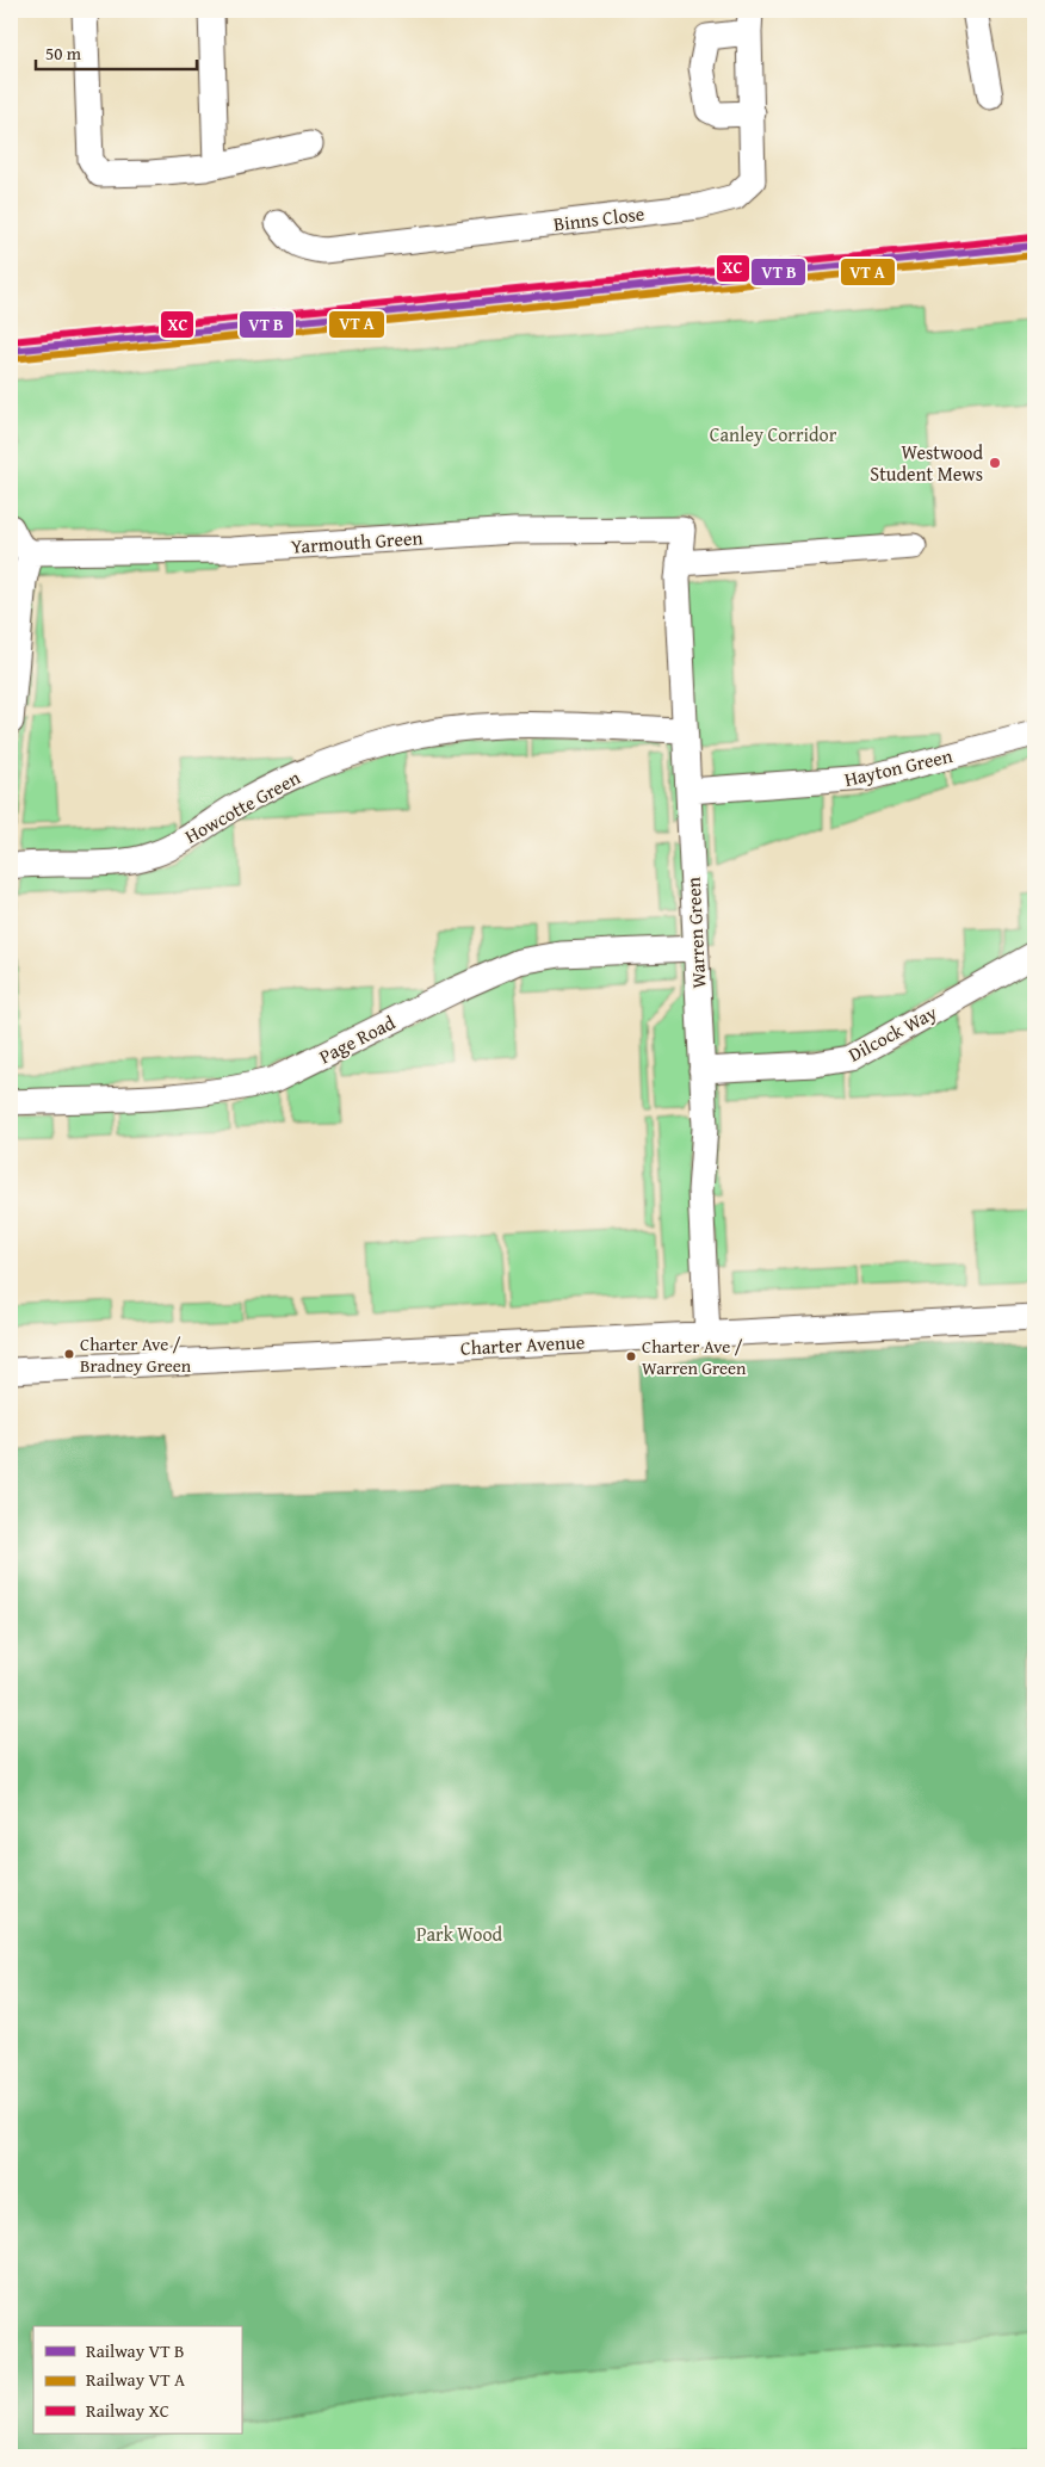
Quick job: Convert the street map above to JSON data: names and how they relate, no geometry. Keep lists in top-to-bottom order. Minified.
{"streets":{"street":["Binns Close","Yarmouth Green","Hayton Green","Howcotte Green","Warren Green","Dilcock Way","Page Road","Charter Avenue"]},"crossings":[["Yarmouth Green","Warren Green"],["Hayton Green","Warren Green"],["Howcotte Green","Warren Green"],["Warren Green","Dilcock Way"],["Warren Green","Page Road"],["Warren Green","Charter Avenue"]],"parks":["Canley Corridor","Park Wood"],"places":["Westwood Student Mews","Charter Ave / Bradney Green","Charter Ave / Warren Green"],"lines":["rail line XC"],"legend":["Railway VT B","Railway VT A","Railway XC"],"scale_bar":"50 m"}
